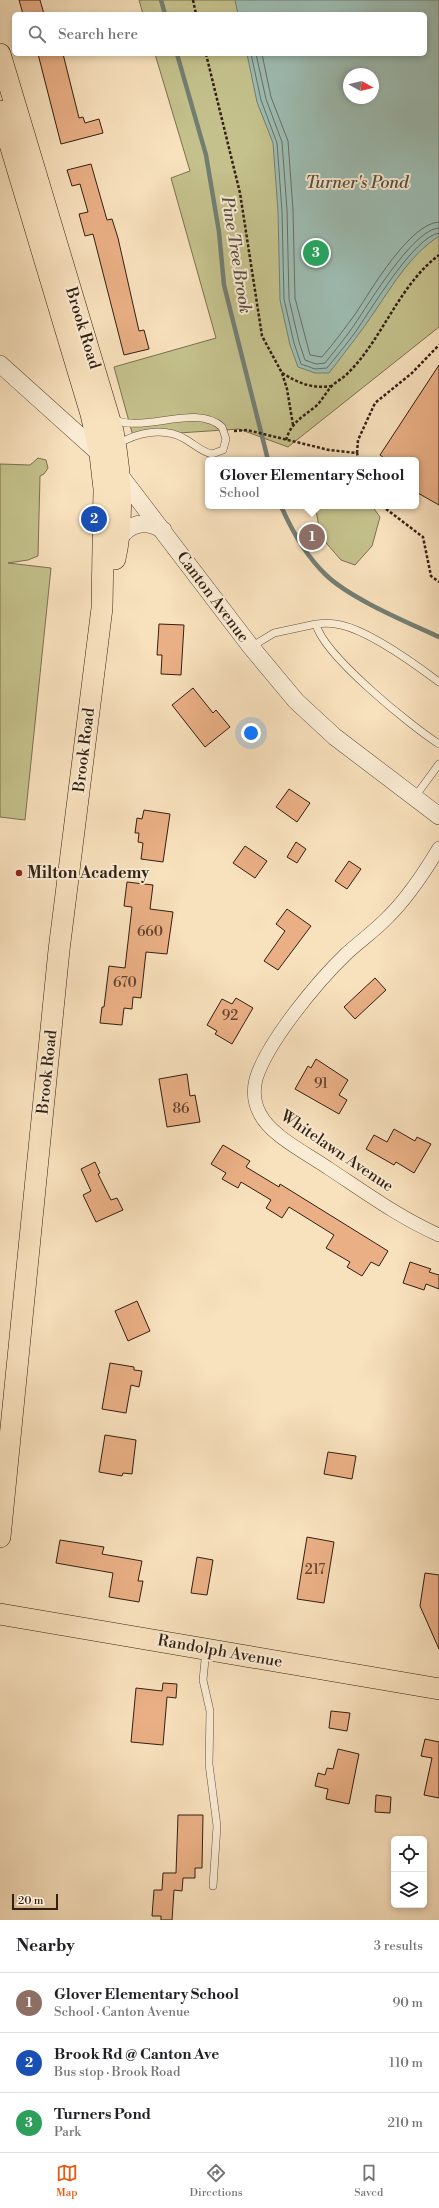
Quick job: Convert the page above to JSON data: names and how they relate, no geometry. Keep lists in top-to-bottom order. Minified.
{"streets":{"main road":["Brook Road","Randolph Avenue"],"street":["Canton Avenue","Whitelawn Avenue"]},"crossings":[["Brook Road","Canton Avenue"]],"water":["Turner's Pond","Pine Tree Brook"],"places":["Milton Academy"],"house_numbers":["660","670","92","91","86","217"],"scale_bar":"20 m","north":"right","page":{"search":"Search here","pins":["3","2","1"],"popup":["Glover Elementary School","School"],"scale":"20 m","heading":["Nearby","3 results"],"list":[{"mark":"1","name":"Glover Elementary School","note":"School · Canton Avenue","value":"90 m"},{"mark":"2","name":"Brook Rd @ Canton Ave","note":"Bus stop · Brook Road","value":"110 m"},{"mark":"3","name":"Turners Pond","note":"Park","value":"210 m"}],"nav":["Map","Directions","Saved"]}}
